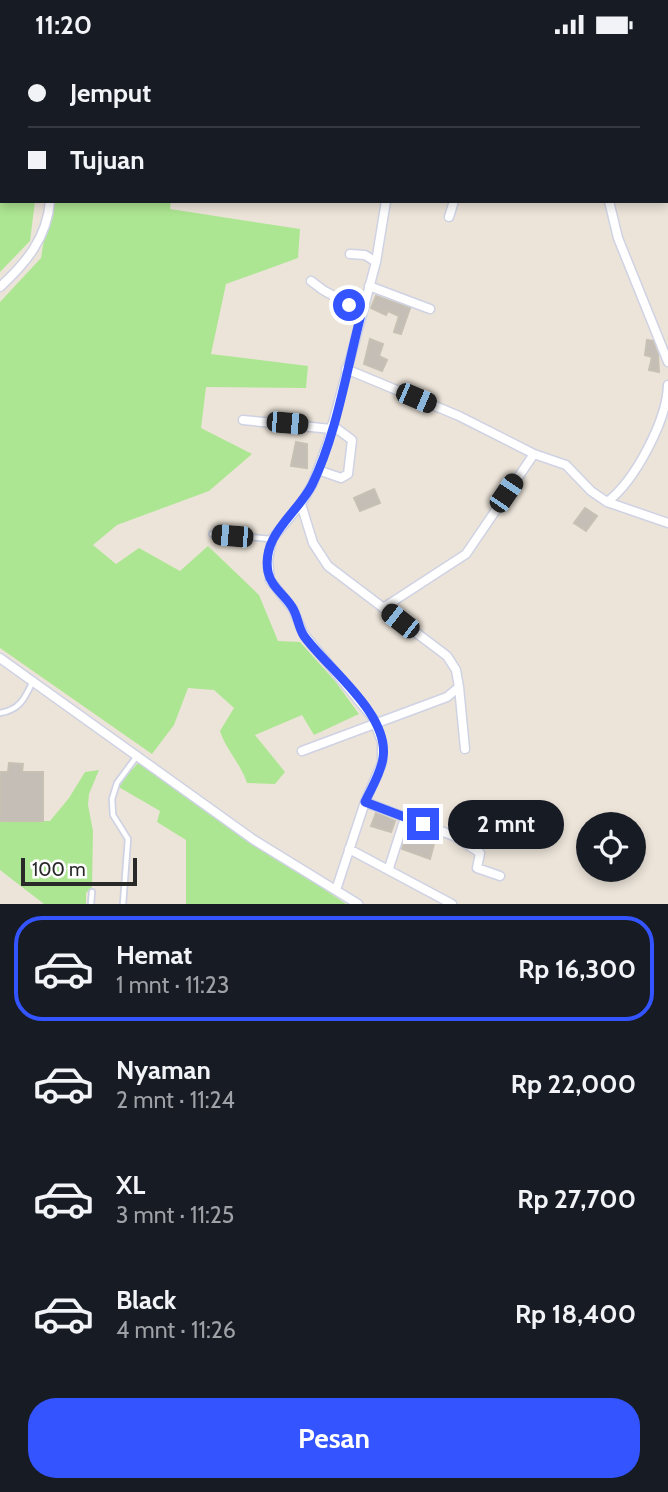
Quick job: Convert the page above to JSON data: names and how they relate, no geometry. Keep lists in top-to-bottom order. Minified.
{"scale_bar":"100 m","page":{"status":"11:20","banner":["Jemput","Tujuan"],"bubble":"2 mnt","scale":"100 m","list":[{"name":"Hemat","note":"1 mnt · 11:23","value":"Rp 16,300"},{"name":"Nyaman","note":"2 mnt · 11:24","value":"Rp 22,000"},{"name":"XL","note":"3 mnt · 11:25","value":"Rp 27,700"},{"name":"Black","note":"4 mnt · 11:26","value":"Rp 18,400"}],"buttons":"Pesan"}}
